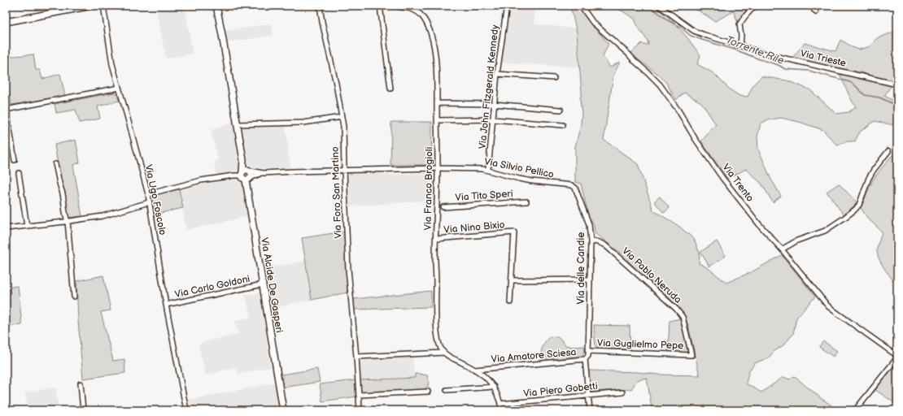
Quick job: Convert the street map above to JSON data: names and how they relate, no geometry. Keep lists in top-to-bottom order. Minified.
{"streets":{"main road":["Via Alcide De Gasperi"],"street":["Via Trieste","Via John Fitzgerald Kennedy","Via Silvio Pellico","Via Trento","Via Franco Brogioli","Via Foro San Martino","Via Tito Speri","Via Ugo Foscolo","Via Nino Bixio","Via delle Candie","Via Pablo Neruda","Via Carlo Goldoni","Via Guglielmo Pepe","Via Amatore Sciesa","Via Piero Gobetti"]},"crossings":[["Via John Fitzgerald Kennedy","Via Silvio Pellico"],["Via Silvio Pellico","Via Franco Brogioli"],["Via Silvio Pellico","Via Foro San Martino"],["Via Silvio Pellico","Via Ugo Foscolo"],["Via Silvio Pellico","Via delle Candie"],["Via Silvio Pellico","Via Alcide De Gasperi"],["Via Franco Brogioli","Via Tito Speri"],["Via Franco Brogioli","Via Nino Bixio"],["Via Ugo Foscolo","Via Carlo Goldoni"],["Via delle Candie","Via Pablo Neruda"],["Via delle Candie","Via Guglielmo Pepe"],["Via delle Candie","Via Amatore Sciesa"],["Via Pablo Neruda","Via Guglielmo Pepe"],["Via Alcide De Gasperi","Via Carlo Goldoni"],["Via Guglielmo Pepe","Via Amatore Sciesa"]],"water":["Torrente Rile"]}
